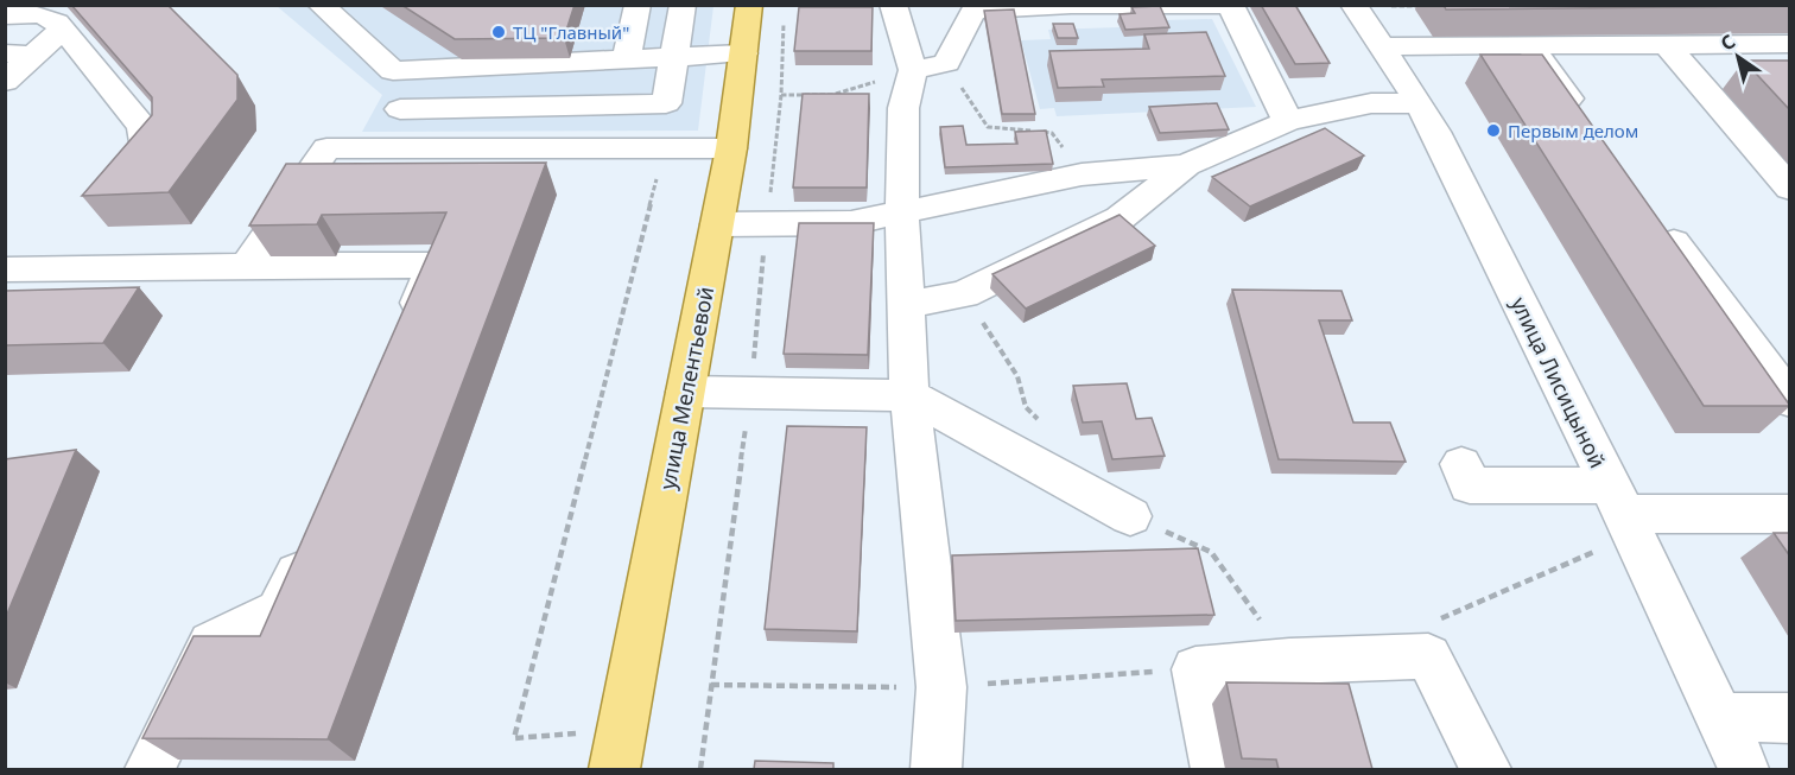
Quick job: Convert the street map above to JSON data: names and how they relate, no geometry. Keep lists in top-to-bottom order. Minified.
{"streets":{"main road":["улица Мелентьевой"],"street":["улица Лисицыной"]},"places":["ТЦ \"Главный\"","Первым делом"],"north":"top left"}
